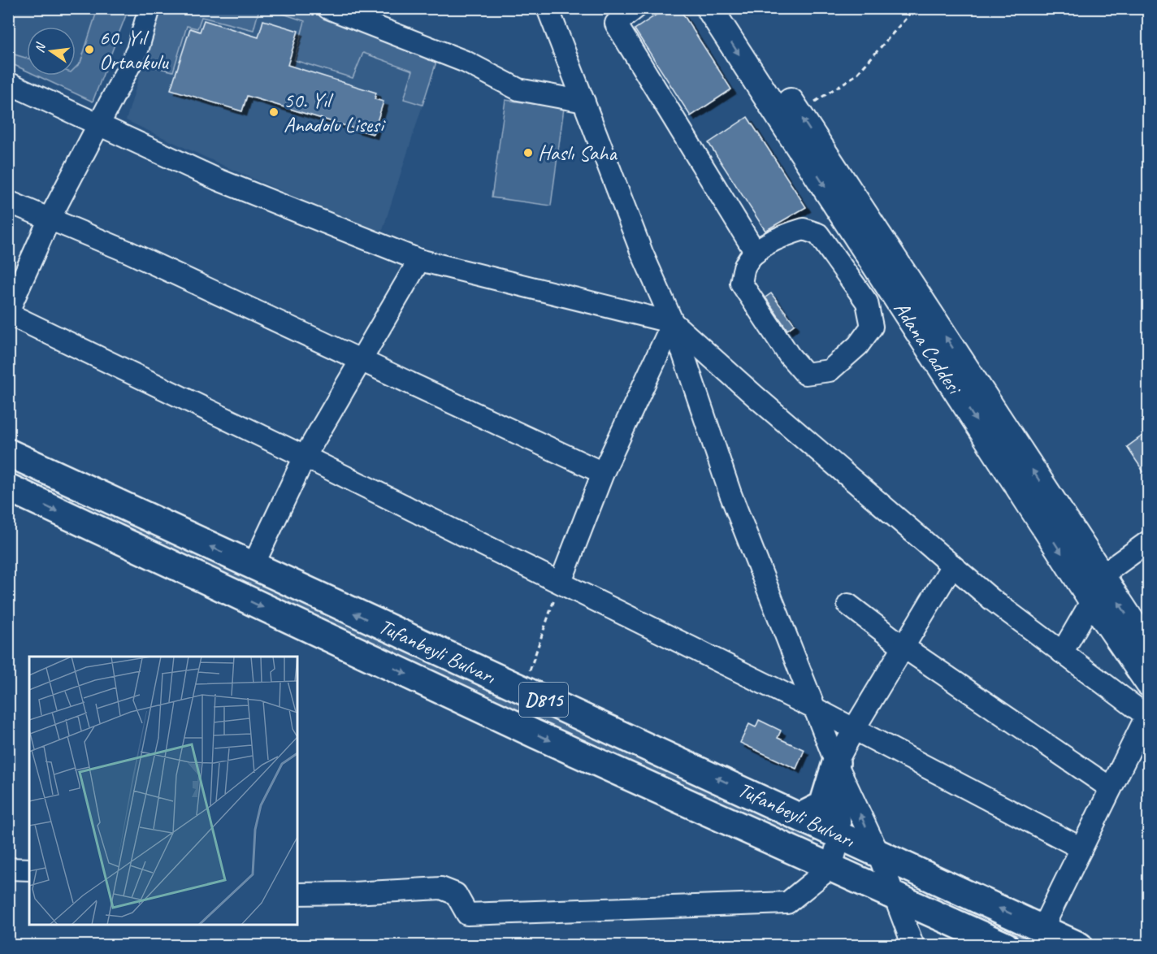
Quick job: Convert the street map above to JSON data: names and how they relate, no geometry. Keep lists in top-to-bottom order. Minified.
{"streets":{"highway":["Tufanbeyli Bulvarı","D815"],"main road":["Adana Caddesi"]},"places":["60. Yıl Ortaokulu","50. Yıl Anadolu Lisesi","Haslı Saha"],"north":"left"}
